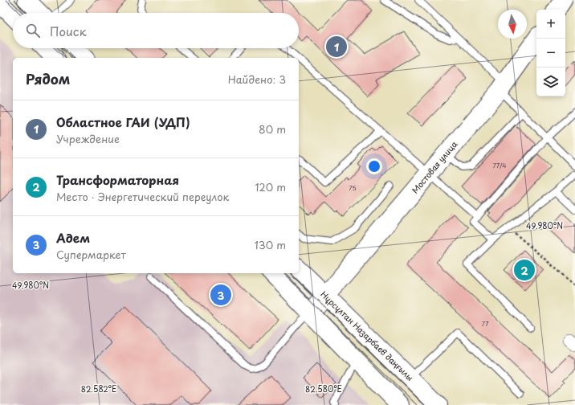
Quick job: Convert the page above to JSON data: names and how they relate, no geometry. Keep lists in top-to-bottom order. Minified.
{"streets":{"main road":["Мостовая улица","Нұрсұлтан Назарбаев даңғылы"]},"crossings":[["Мостовая улица","Нұрсұлтан Назарбаев даңғылы"]],"house_numbers":["77/4","75","77"],"north":"bottom","page":{"map_buttons":["+","−"],"search":"Поиск","pins":["1","2","3"],"heading":["Рядом","Найдено: 3"],"list":[{"mark":"1","name":"Областное ГАИ (УДП)","note":"Учреждение","value":"80 m"},{"mark":"2","name":"Трансформаторная","note":"Место · Энергетический переулок","value":"120 m"},{"mark":"3","name":"Адем","note":"Супермаркет","value":"130 m"}]},"coordinates":["49.980°N","82.582°E","82.580°E"]}
